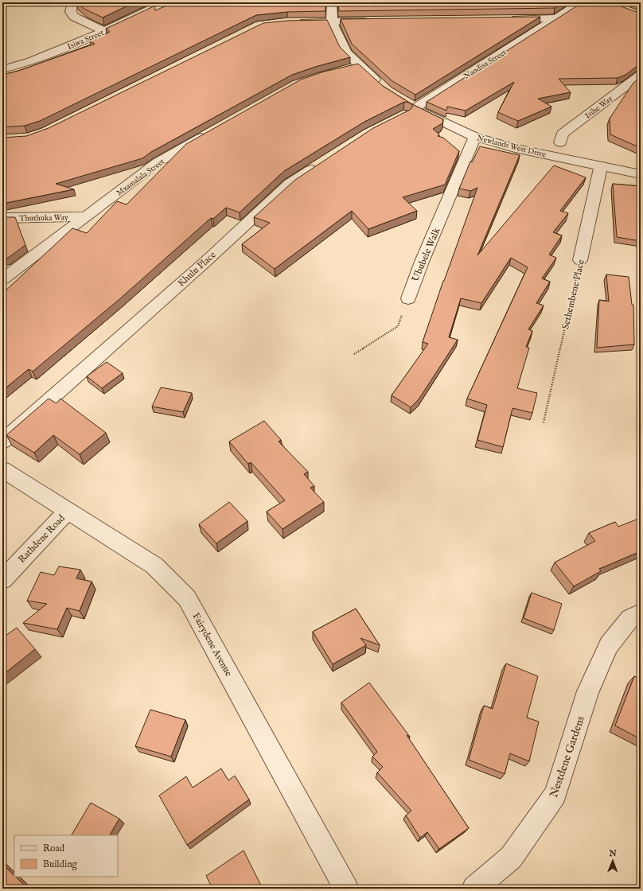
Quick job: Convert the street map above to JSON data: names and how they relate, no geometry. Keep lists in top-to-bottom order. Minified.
{"streets":{"street":["Isiwa Street","Nandisa Street","Isihe Way","Newlands West Drive","Mxamalala Street","Thuthuka Way","Ububele Walk","Khulu Place","Sethembene Place","Rathdene Road","Fairydene Avenue","Nestdene Gardens"]},"crossings":[["Nandisa Street","Newlands West Drive"],["Newlands West Drive","Ububele Walk"],["Newlands West Drive","Sethembene Place"],["Mxamalala Street","Thuthuka Way"],["Rathdene Road","Fairydene Avenue"]],"legend":["Road","Building"],"north":"top"}
